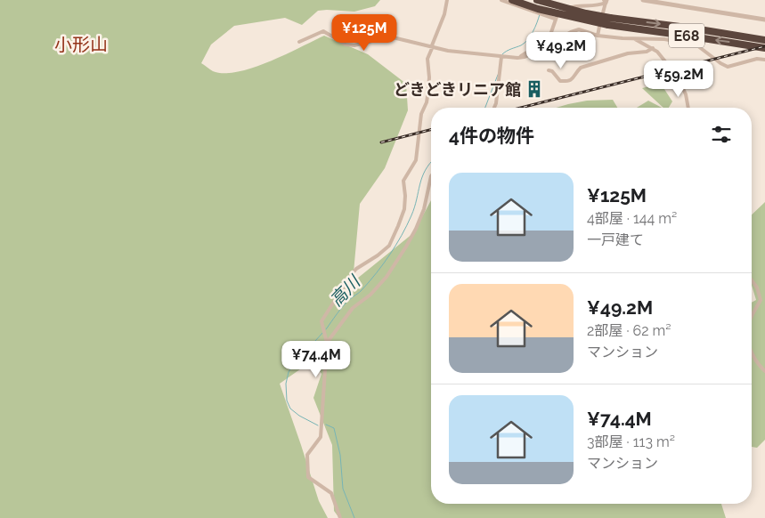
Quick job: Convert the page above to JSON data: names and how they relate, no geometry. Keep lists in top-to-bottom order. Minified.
{"streets":{"highway":["E68"]},"districts":["小形山"],"water":["高川"],"places":{"building":["どきどきリニア館"]},"page":{"price":["¥125M","¥49.2M","¥59.2M","¥74.4M"],"heading":"4件の物件","list":[{"name":"¥125M","note":"4部屋 · 144 m² · 一戸建て"},{"name":"¥49.2M","note":"2部屋 · 62 m² · マンション"},{"name":"¥74.4M","note":"3部屋 · 113 m² · マンション"}]}}
